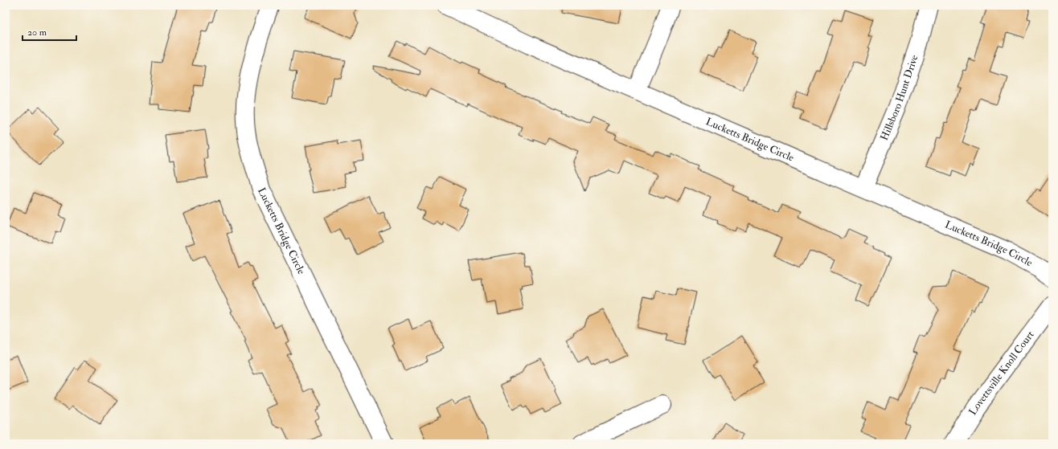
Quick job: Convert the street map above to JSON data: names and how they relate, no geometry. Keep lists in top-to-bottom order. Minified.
{"streets":{"street":["Hillsboro Hunt Drive","Lucketts Bridge Circle","Lovettsville Knoll Court"]},"crossings":[["Hillsboro Hunt Drive","Lucketts Bridge Circle"]],"scale_bar":"20 m"}
